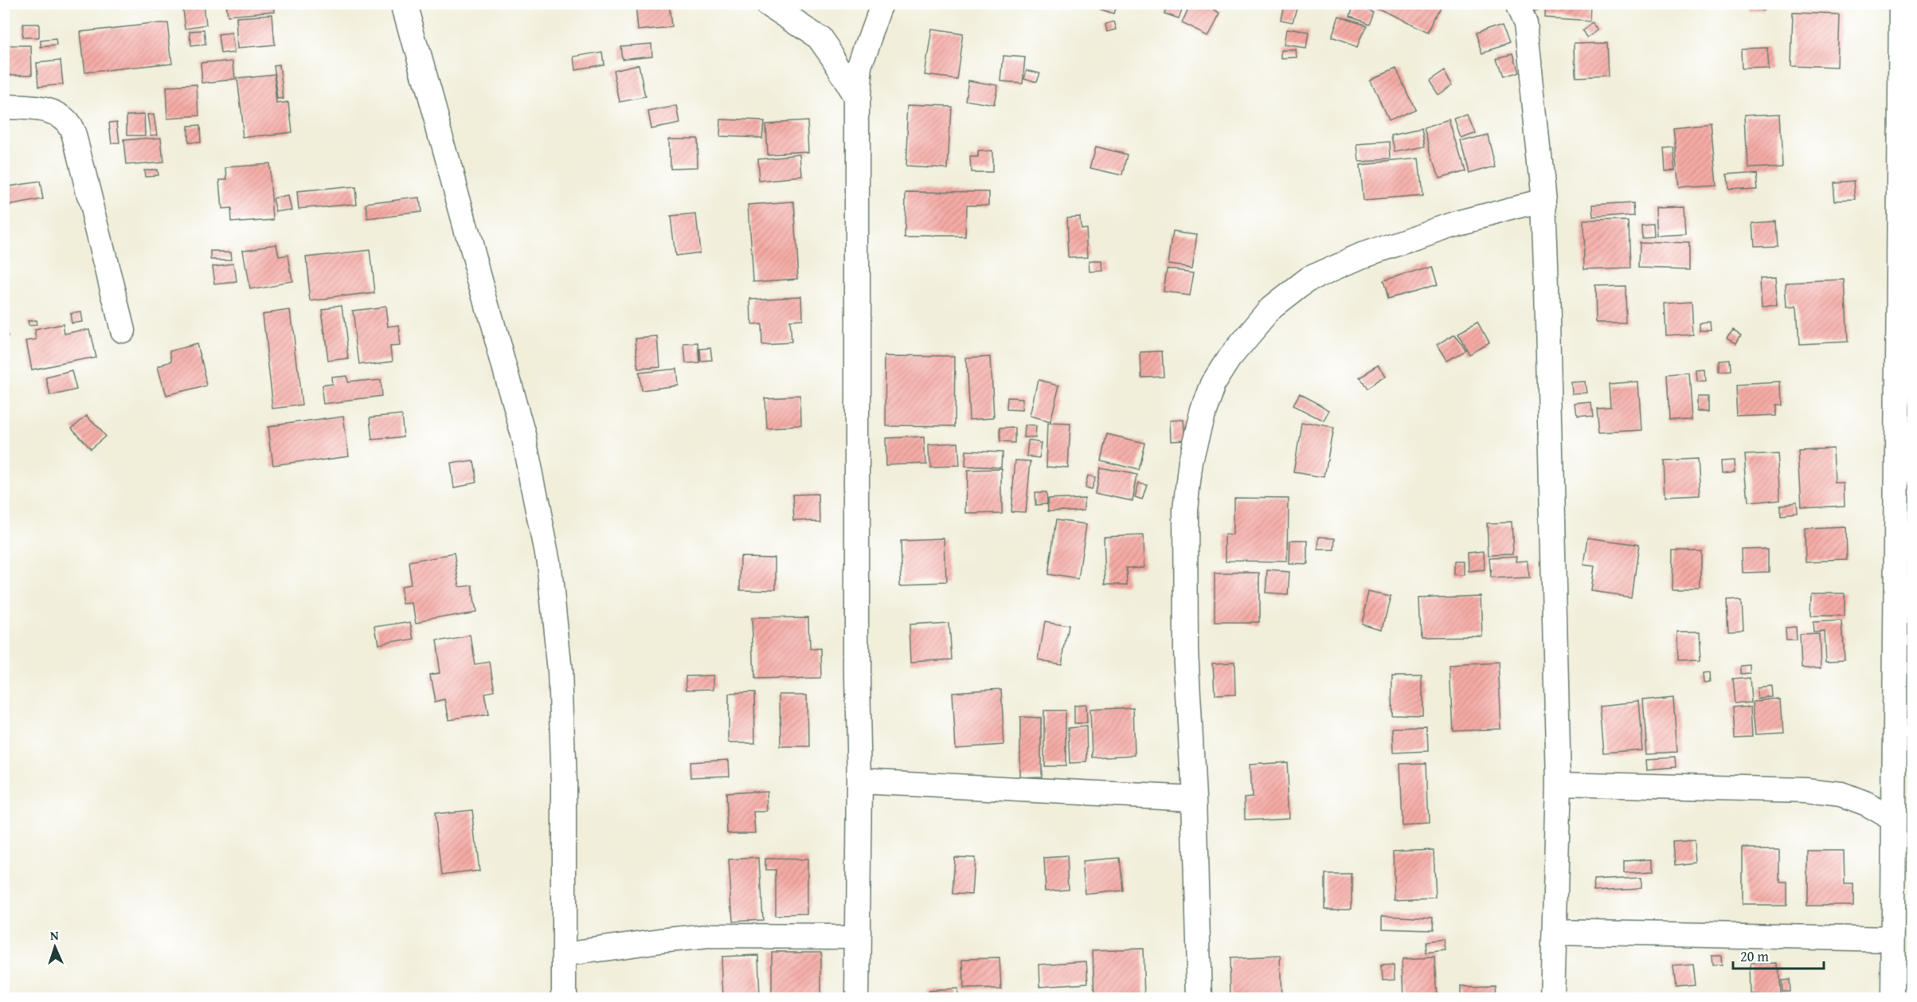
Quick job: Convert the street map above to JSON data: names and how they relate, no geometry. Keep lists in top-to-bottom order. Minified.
{"scale_bar":"20 m","north":"top"}
